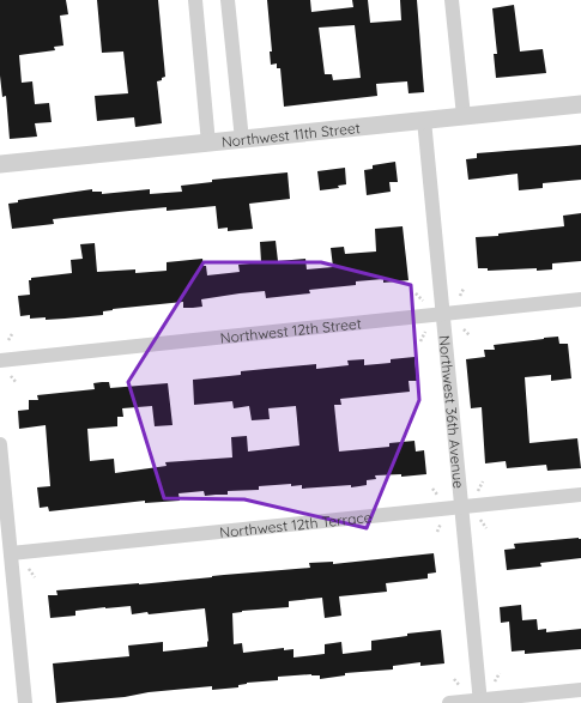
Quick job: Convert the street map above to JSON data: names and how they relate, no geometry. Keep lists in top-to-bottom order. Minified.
{"streets":{"street":["Northwest 11th Street","Northwest 12th Street","Northwest 36th Avenue","Northwest 12th Terrace"]},"crossings":[["Northwest 11th Street","Northwest 36th Avenue"],["Northwest 12th Street","Northwest 36th Avenue"],["Northwest 36th Avenue","Northwest 12th Terrace"]]}
